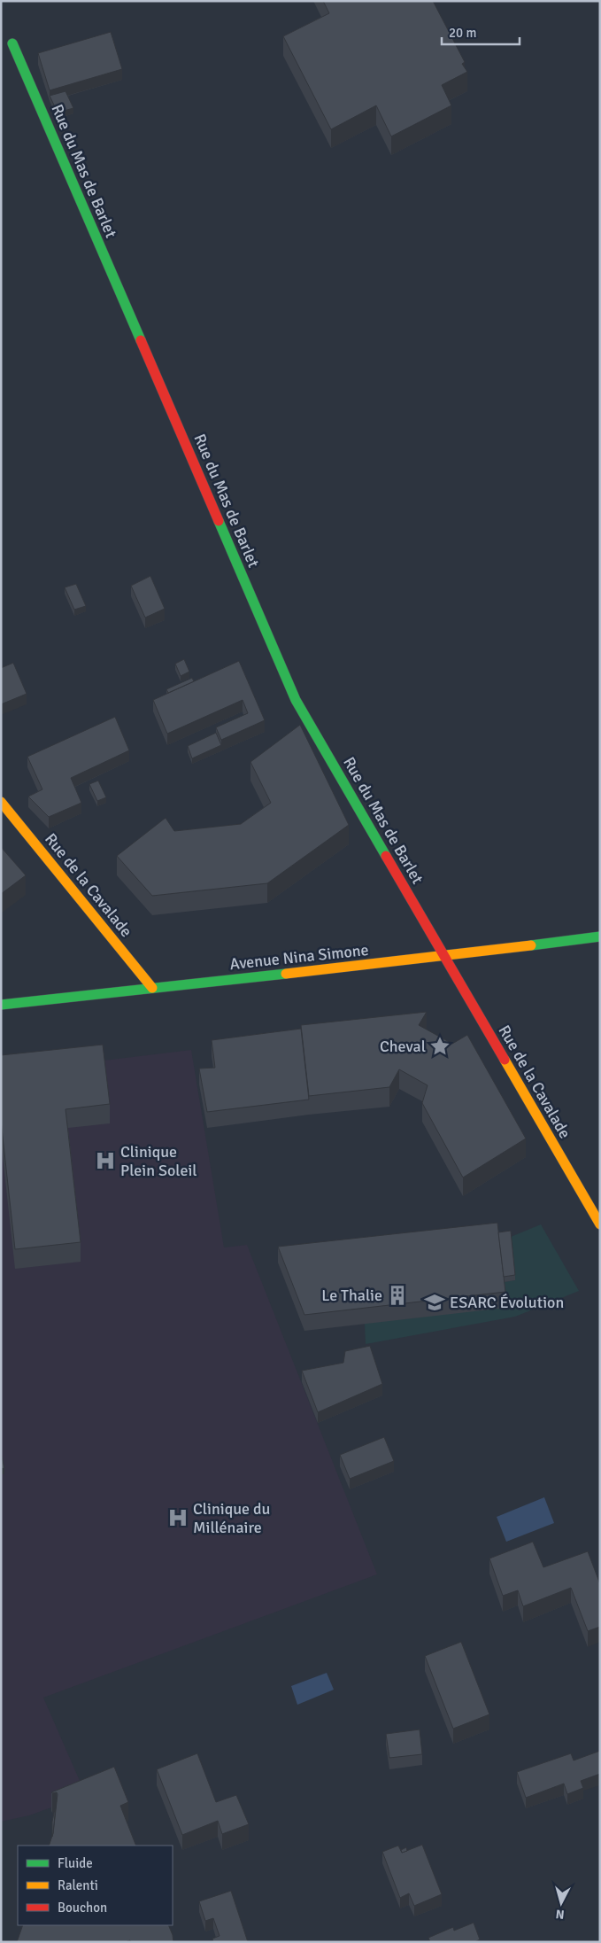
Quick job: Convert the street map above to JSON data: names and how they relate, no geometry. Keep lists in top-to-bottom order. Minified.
{"streets":{"street":["Rue du Mas de Barlet","Rue de la Cavalade","Avenue Nina Simone"]},"crossings":[["Rue du Mas de Barlet","Rue de la Cavalade"],["Rue du Mas de Barlet","Avenue Nina Simone"],["Rue de la Cavalade","Avenue Nina Simone"]],"places":{"place":["Cheval"],"hospital":["Clinique Plein Soleil","Clinique du Millénaire"],"building":["Le Thalie"],"school or university":["ESARC Évolution"]},"legend":["Fluide","Ralenti","Bouchon"],"scale_bar":"20 m","north":"bottom"}
